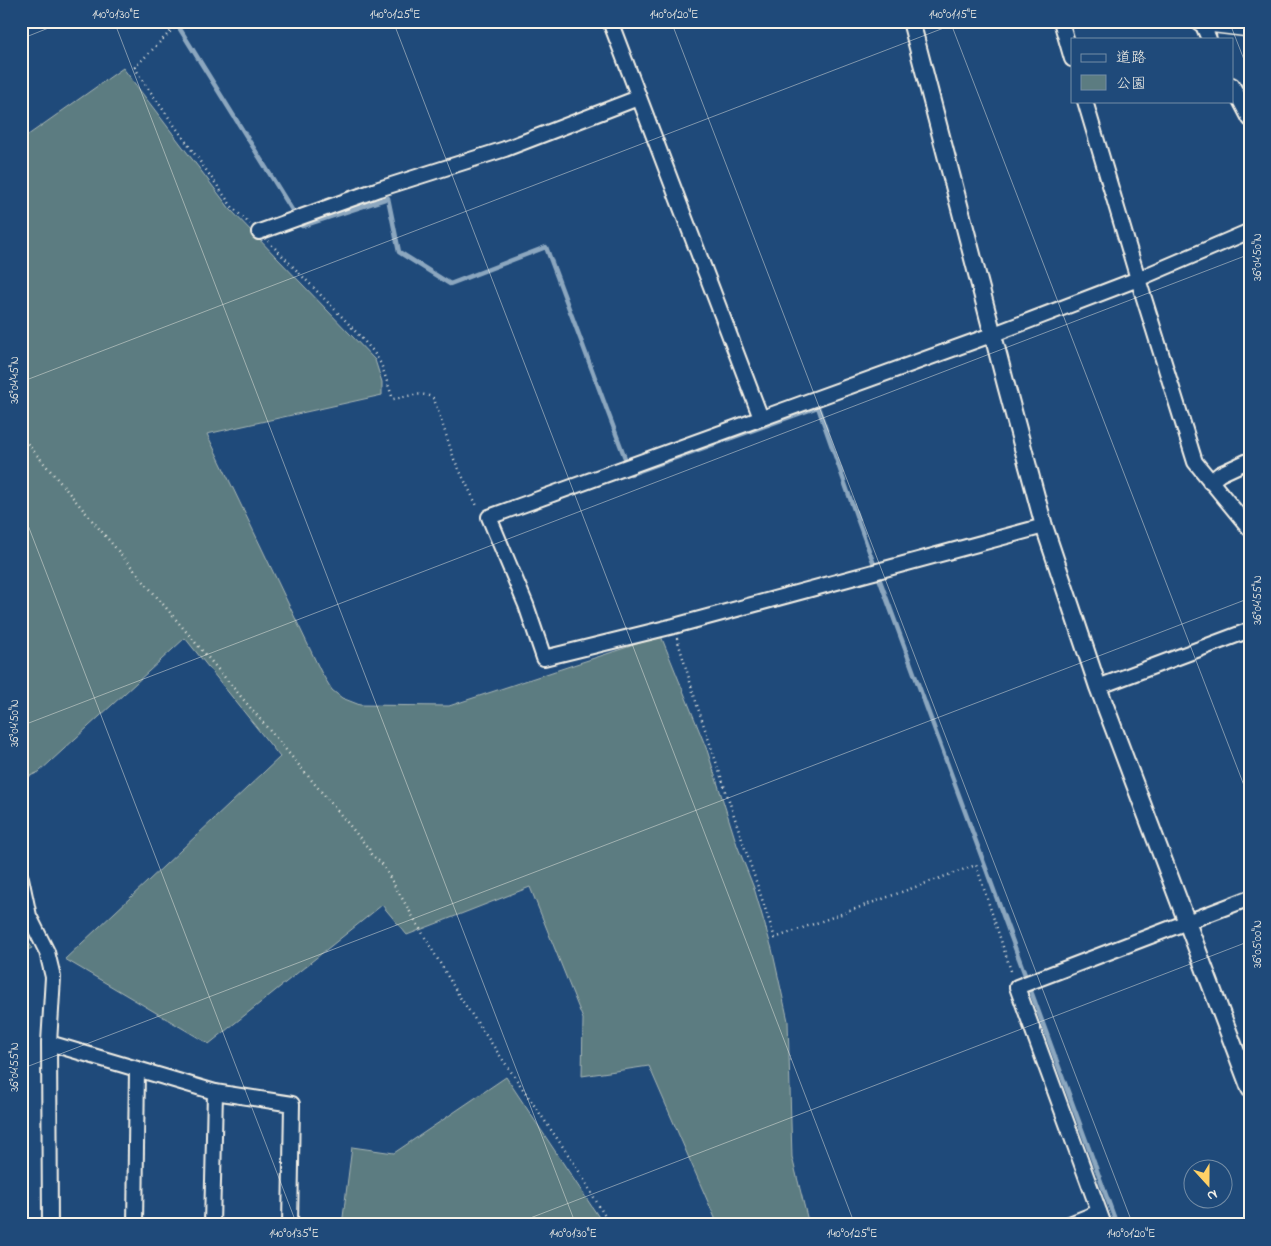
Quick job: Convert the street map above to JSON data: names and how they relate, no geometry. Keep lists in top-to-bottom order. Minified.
{"legend":["道路","公園"],"north":"bottom","coordinates":["140°01'30\"E","140°01'25\"E","140°01'20\"E","140°01'15\"E","36°04'50\"N","36°04'45\"N","36°04'55\"N","36°05'00\"N","140°01'35\"E"]}
